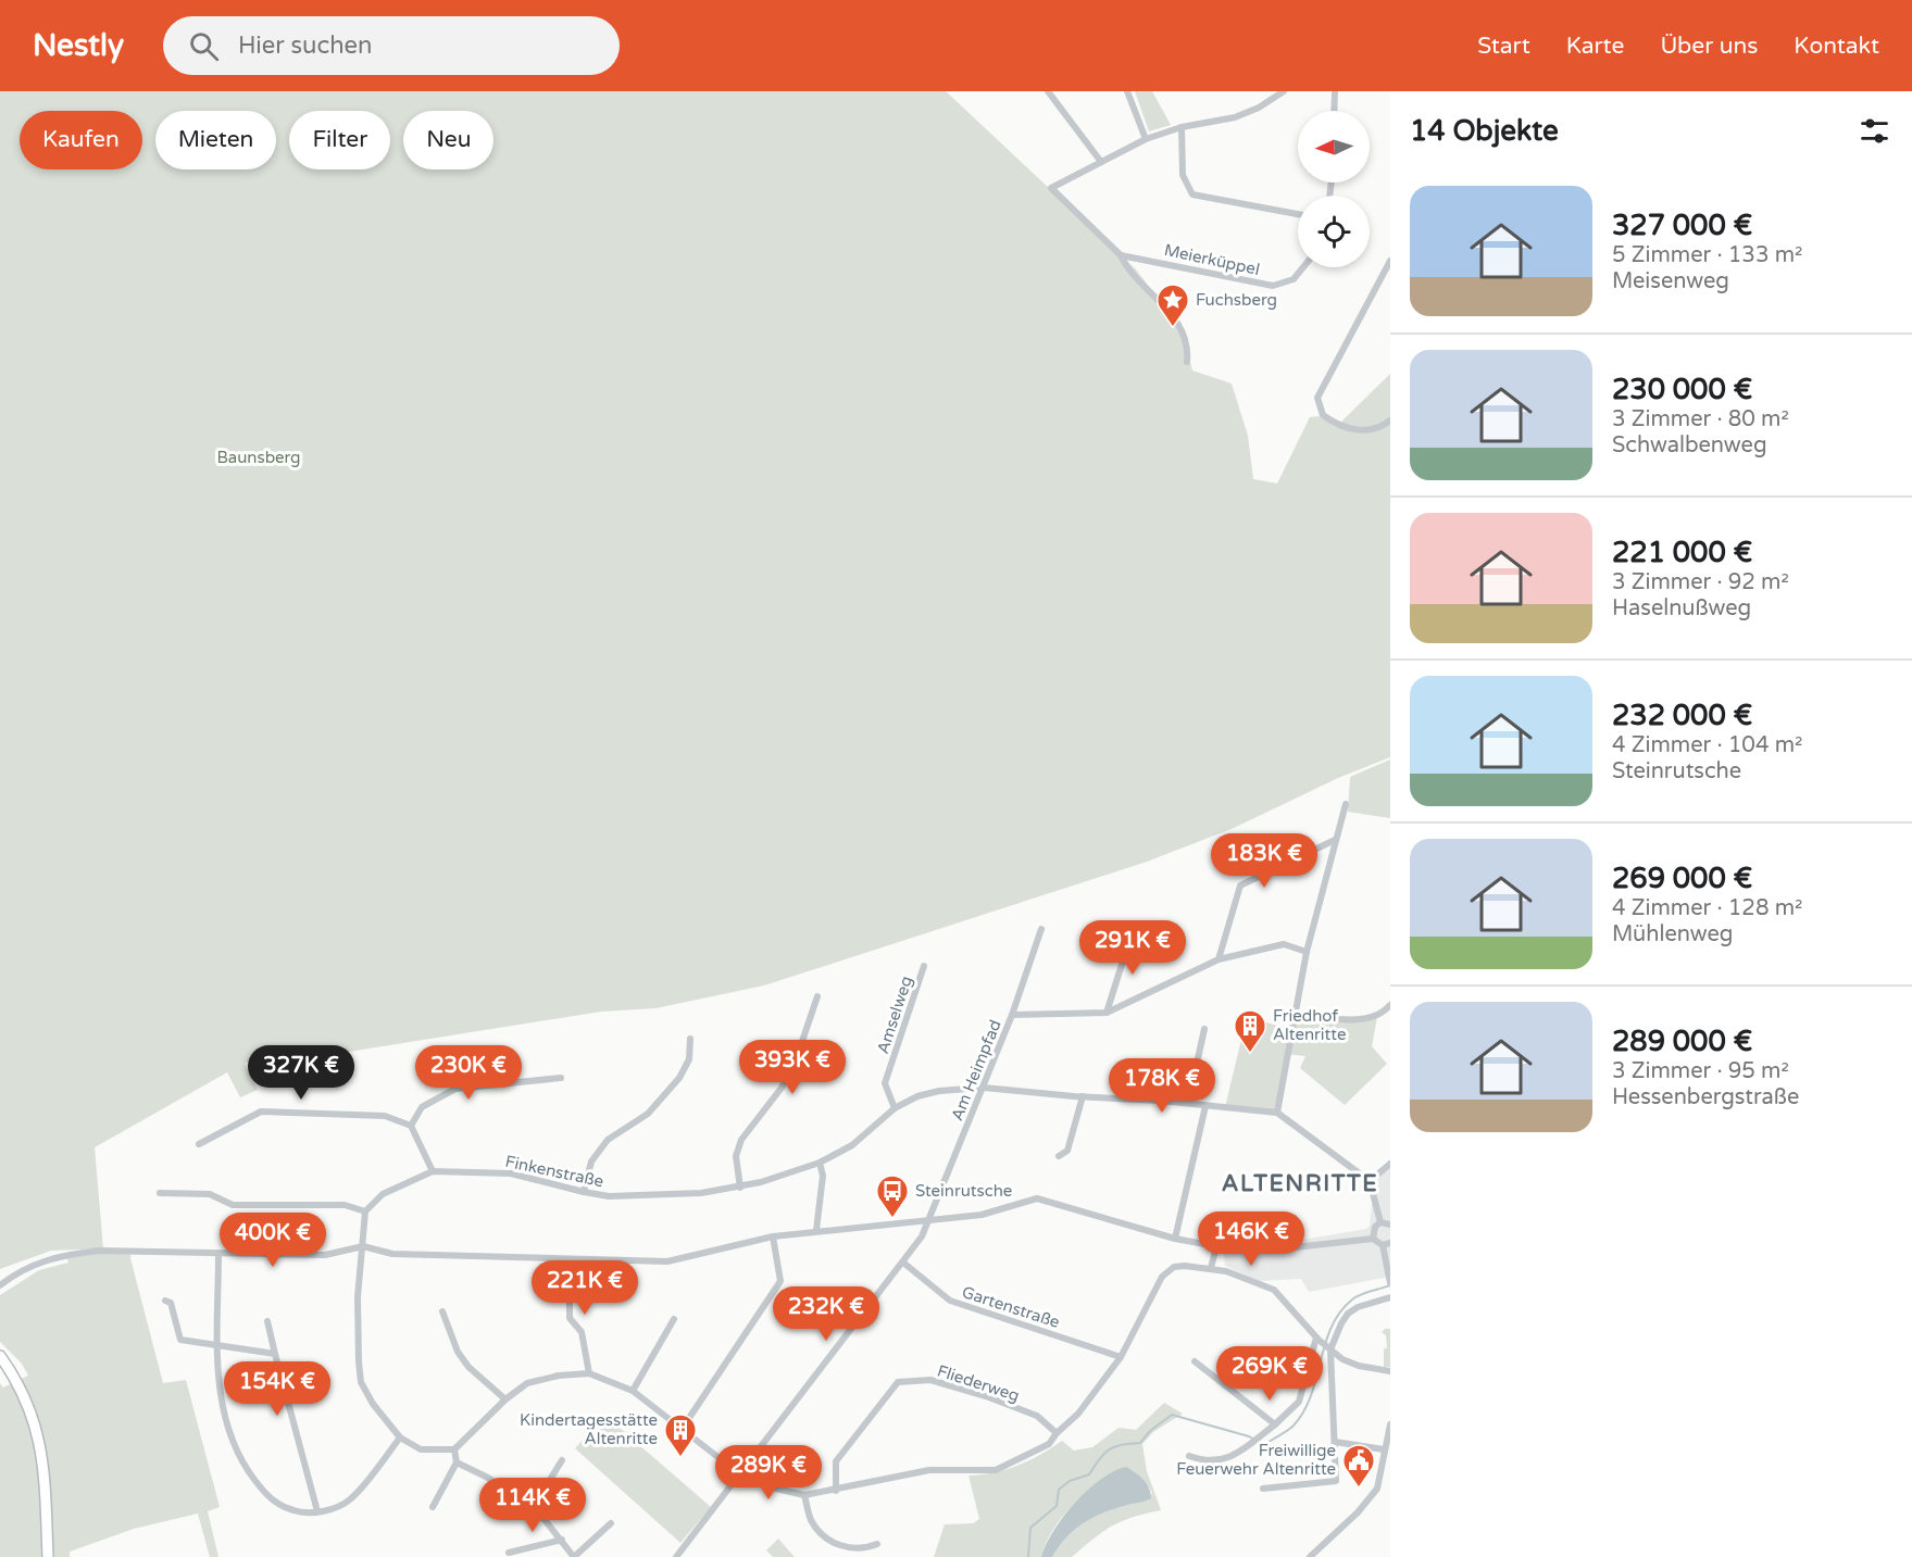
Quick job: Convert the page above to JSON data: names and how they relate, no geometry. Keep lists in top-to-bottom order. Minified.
{"streets":{"street":["Meierküppel","Amselweg","Am Heimpfad","Finkenstraße","Gartenstraße","Fliederweg"]},"crossings":[["Amselweg","Finkenstraße"],["Am Heimpfad","Finkenstraße"]],"districts":["ALTENRITTE"],"parks":["Baunsberg"],"places":{"place":["Fuchsberg"],"building":["Friedhof Altenritte","Kindertagesstätte Altenritte"],"bus stop":["Steinrutsche"],"public building":["Freiwillige Feuerwehr Altenritte"]},"north":"left","page":{"header":"Nestly","search":"Hier suchen","nav":["Start","Karte","Über uns","Kontakt"],"heading":"14 Objekte","chip":["Kaufen","Mieten","Filter","Neu"],"list":[{"name":"327 000 €","note":"5 Zimmer · 133 m² · Meisenweg"},{"name":"230 000 €","note":"3 Zimmer · 80 m² · Schwalbenweg"},{"name":"221 000 €","note":"3 Zimmer · 92 m² · Haselnußweg"},{"name":"232 000 €","note":"4 Zimmer · 104 m² · Steinrutsche"},{"name":"269 000 €","note":"4 Zimmer · 128 m² · Mühlenweg"},{"name":"289 000 €","note":"3 Zimmer · 95 m² · Hessenbergstraße"}],"price":["183K €","291K €","393K €","327K €","230K €","178K €","146K €","400K €","221K €","232K €","269K €","154K €","289K €","114K €"]}}
